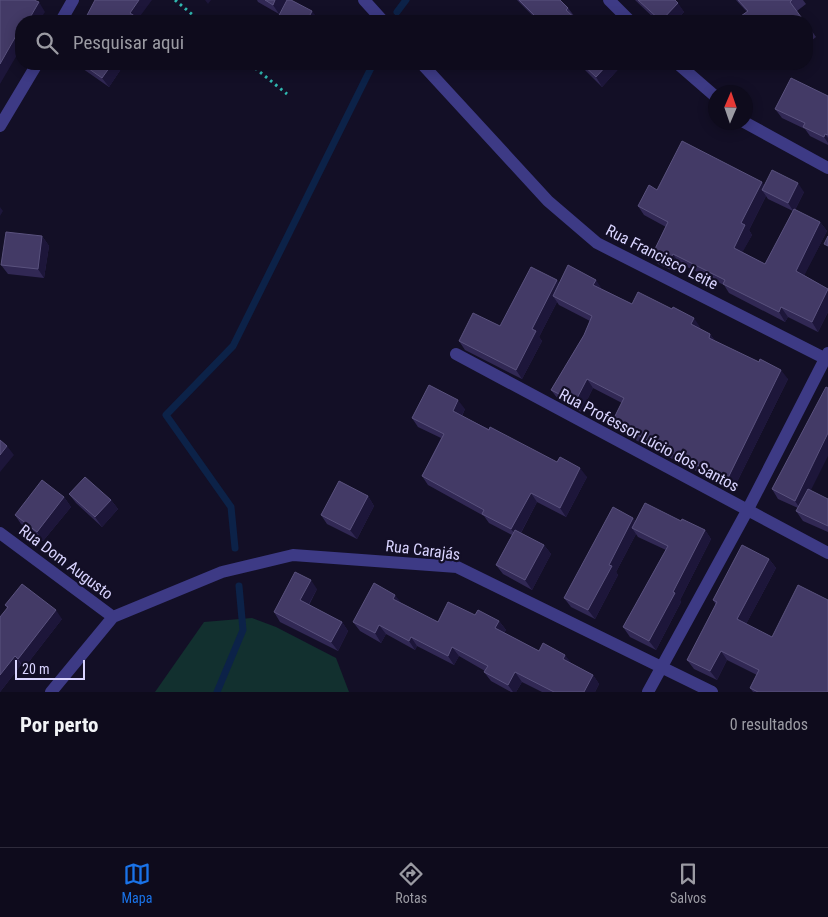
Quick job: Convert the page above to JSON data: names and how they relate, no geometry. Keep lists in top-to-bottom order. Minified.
{"streets":{"street":["Rua Francisco Leite","Rua Professor Lúcio dos Santos","Rua Carajás","Rua Dom Augusto"]},"crossings":[["Rua Carajás","Rua Dom Augusto"]],"scale_bar":"20 m","north":"top","page":{"search":"Pesquisar aqui","scale":"20 m","heading":["Por perto","0 resultados"],"nav":["Mapa","Rotas","Salvos"]}}
